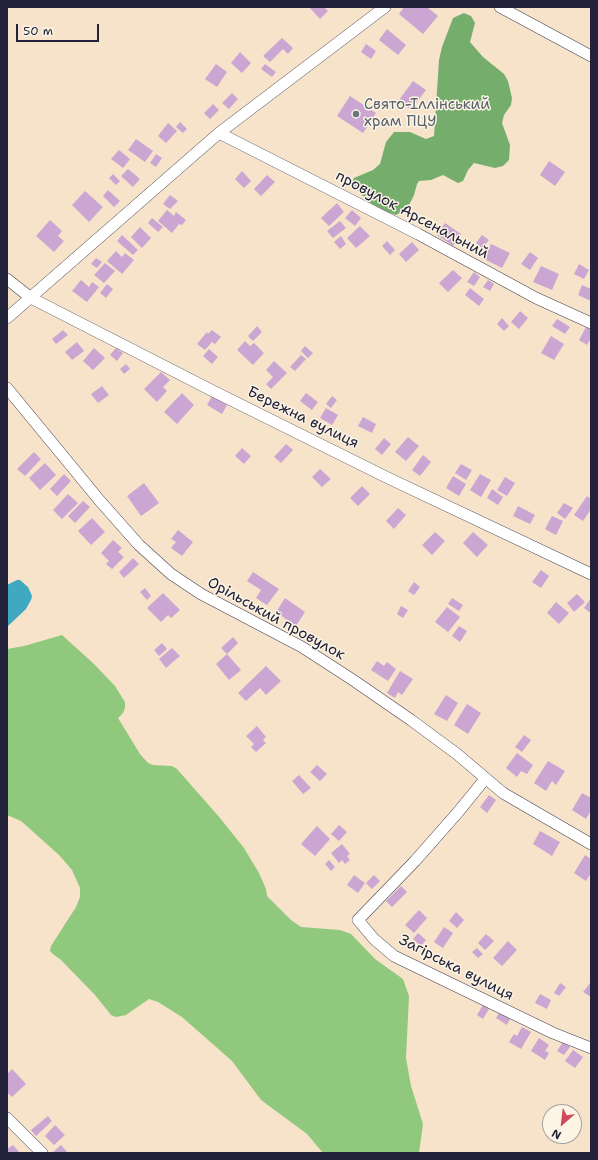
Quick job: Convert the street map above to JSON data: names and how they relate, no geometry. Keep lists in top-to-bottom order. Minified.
{"streets":{"street":["провулок Арсенальний","Бережна вулиця","Орільський провулок","Загірська вулиця"]},"crossings":[["Орільський провулок","Загірська вулиця"]],"places":["Свято-Іллінський храм ПЦУ"],"scale_bar":"50 m","north":"bottom left"}
